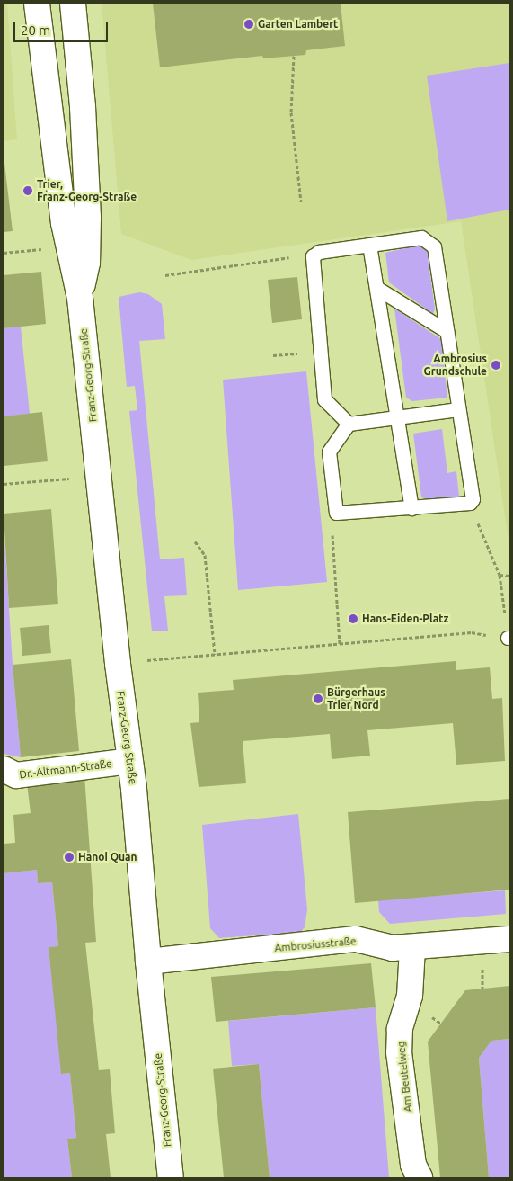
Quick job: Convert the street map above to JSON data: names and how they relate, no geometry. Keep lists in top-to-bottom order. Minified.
{"streets":{"street":["Franz-Georg-Straße","Dr.-Altmann-Straße","Ambrosiusstraße","Am Beutelweg"]},"crossings":[["Franz-Georg-Straße","Dr.-Altmann-Straße"],["Franz-Georg-Straße","Ambrosiusstraße"],["Ambrosiusstraße","Am Beutelweg"]],"places":["Garten Lambert","Trier, Franz-Georg-Straße","Ambrosius Grundschule","Hans-Eiden-Platz","Bürgerhaus Trier Nord","Hanoi Quan"],"scale_bar":"20 m"}
